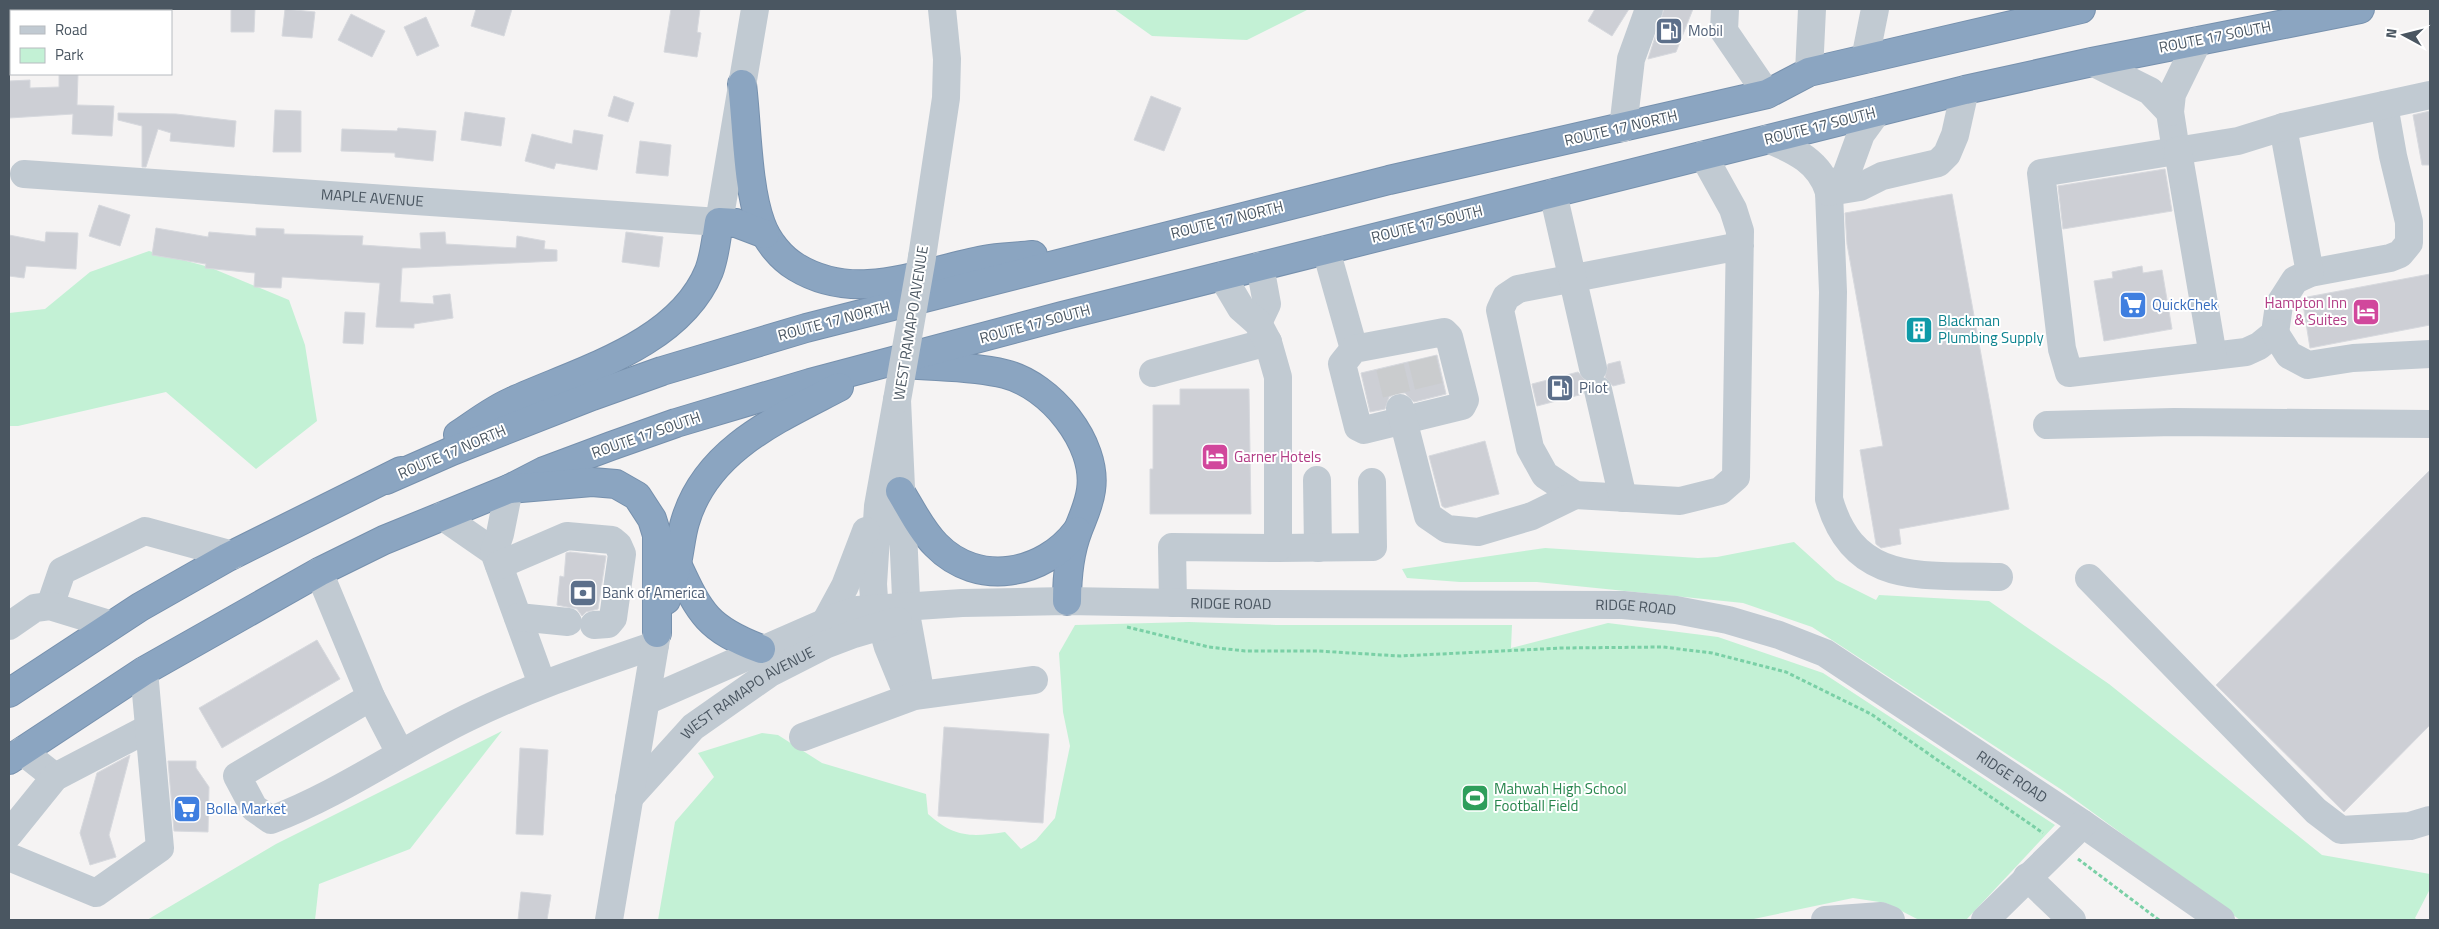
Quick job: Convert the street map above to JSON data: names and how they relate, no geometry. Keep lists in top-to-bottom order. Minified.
{"streets":{"highway":["ROUTE 17 SOUTH","ROUTE 17 NORTH"],"street":["MAPLE AVENUE","WEST RAMAPO AVENUE","RIDGE ROAD"]},"crossings":[["WEST RAMAPO AVENUE","RIDGE ROAD"]],"places":{"fuel station":["Mobil","Pilot"],"supermarket":["QuickChek","Bolla Market"],"hotel":["Hampton Inn & Suites","Garner Hotels"],"building":["Blackman Plumbing Supply"],"bank":["Bank of America"],"sports":["Mahwah High School Football Field"]},"legend":["Road","Park"],"north":"left"}
